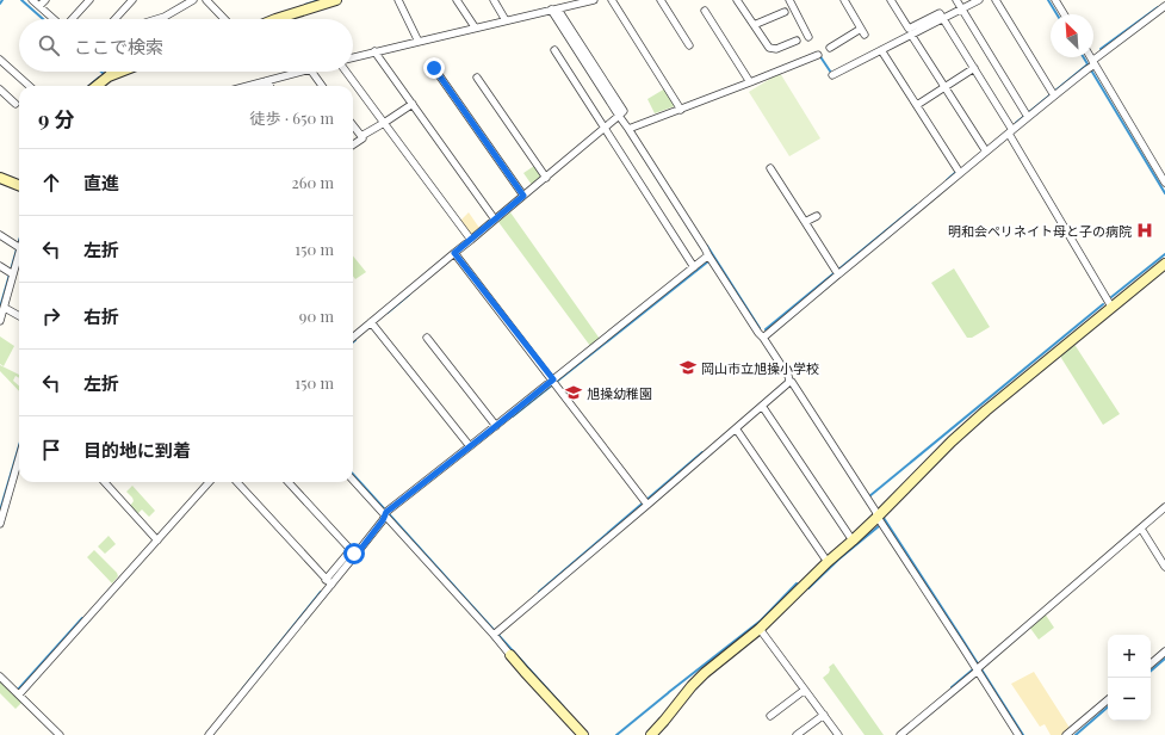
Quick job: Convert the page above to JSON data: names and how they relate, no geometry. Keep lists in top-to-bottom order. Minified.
{"places":{"hospital":["明和会ペリネイト母と子の病院"],"school or university":["岡山市立旭操小学校","旭操幼稚園"]},"north":"top left","page":{"search":"ここで検索","heading":["9 分","徒歩 · 650 m"],"list":[["直進","260 m"],["左折","150 m"],["右折","90 m"],["左折","150 m"],"目的地に到着"],"map_buttons":["+","−"]}}
